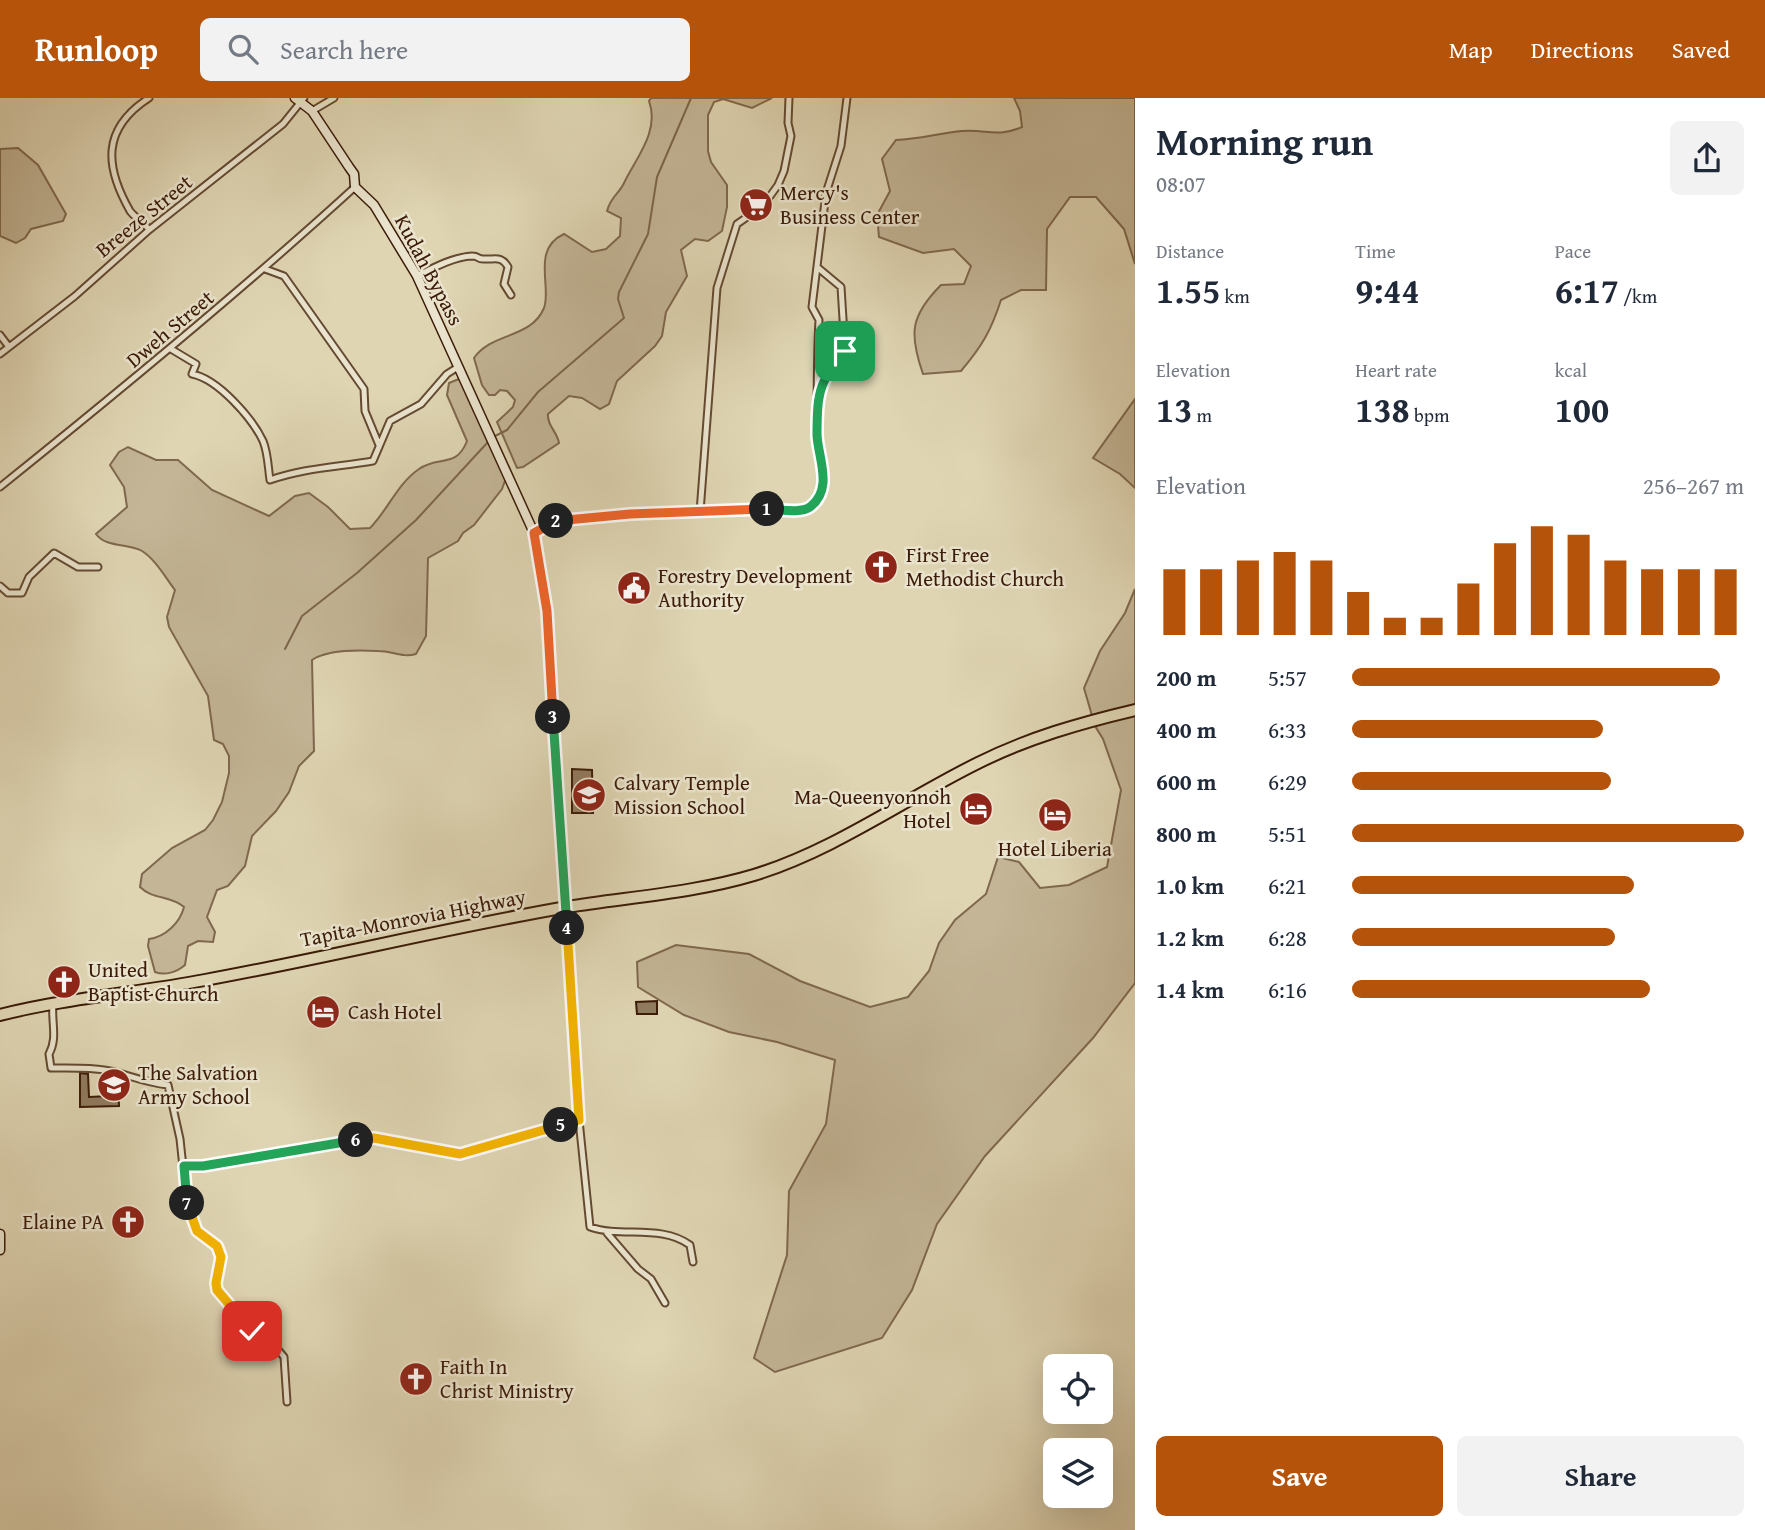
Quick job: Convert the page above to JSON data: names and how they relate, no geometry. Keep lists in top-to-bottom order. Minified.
{"streets":{"highway":["Tapita-Monrovia Highway"],"street":["Breeze Street","Kudah Bypass","Dweh Street"]},"crossings":[["Breeze Street","Kudah Bypass"],["Kudah Bypass","Dweh Street"],["Kudah Bypass","Tapita-Monrovia Highway"]],"places":{"supermarket":["Mercy's Business Center"],"church":["First Free Methodist Church","United Baptist Church","Elaine PA","Faith In Christ Ministry"],"public building":["Forestry Development Authority"],"school or university":["Calvary Temple Mission School","The Salvation Army School"],"hotel":["Ma-Queenyonnoh Hotel","Hotel Liberia","Cash Hotel"]},"page":{"header":"Runloop","search":"Search here","nav":["Map","Directions","Saved"],"heading":["Morning run","08:07"],"stats":[["Distance","1.55 km"],["Time","9:44"],["Pace","6:17 /km"],["Elevation","13 m"],["Heart rate","138 bpm"],["kcal","100"]],"chart":["Elevation","256–267 m"],"pins":["1","2","3","4","5","6","7"],"list":[{"name":"200 m","note":"5:57"},{"name":"400 m","note":"6:33"},{"name":"600 m","note":"6:29"},{"name":"800 m","note":"5:51"},{"name":"1.0 km","note":"6:21"},{"name":"1.2 km","note":"6:28"},{"name":"1.4 km","note":"6:16"}],"buttons":["Save","Share"]}}
